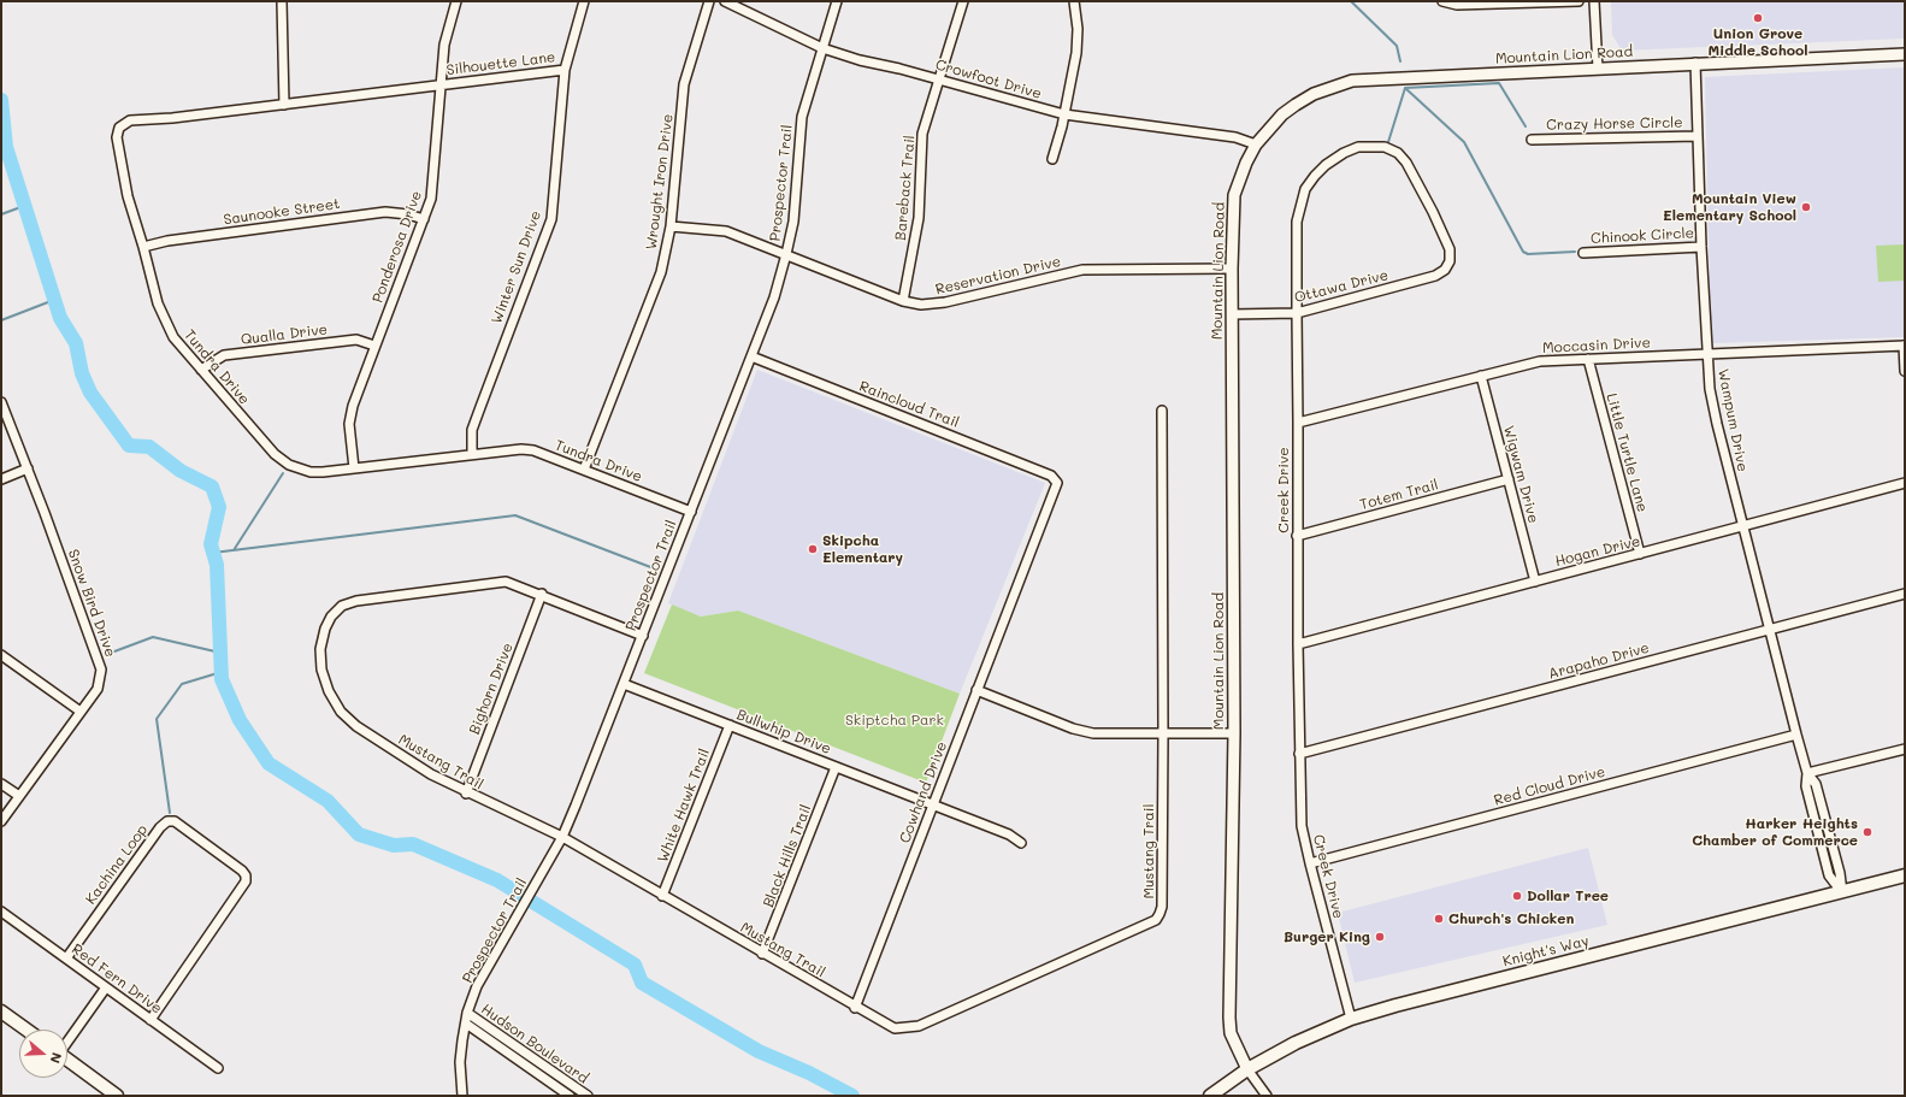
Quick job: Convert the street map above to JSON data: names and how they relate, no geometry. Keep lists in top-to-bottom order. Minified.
{"streets":{"main road":["Knight's Way"],"street":["Mountain Lion Road","Silhouette Lane","Crowfoot Drive","Crazy Horse Circle","Wrought Iron Drive","Prospector Trail","Bareback Trail","Saunooke Street","Chinook Circle","Ponderosa Drive","Winter Sun Drive","Reservation Drive","Ottawa Drive","Qualla Drive","Moccasin Drive","Tundra Drive","Raincloud Trail","Wampum Drive","Little Turtle Lane","Wigwam Drive","Creek Drive","Totem Trail","Hogan Drive","Snow Bird Drive","Arapaho Drive","Bighorn Drive","Bullwhip Drive","Mustang Trail","Red Cloud Drive","Cowhand Drive","White Hawk Trail","Black Hills Trail","Kachina Loop","Red Fern Drive","Hudson Boulevard"]},"crossings":[["Mountain Lion Road","Crowfoot Drive"],["Mountain Lion Road","Reservation Drive"],["Mountain Lion Road","Ottawa Drive"],["Mountain Lion Road","Wampum Drive"],["Mountain Lion Road","Knight's Way"],["Silhouette Lane","Ponderosa Drive"],["Silhouette Lane","Winter Sun Drive"],["Silhouette Lane","Tundra Drive"],["Crowfoot Drive","Prospector Trail"],["Crowfoot Drive","Bareback Trail"],["Crazy Horse Circle","Wampum Drive"],["Wrought Iron Drive","Reservation Drive"],["Wrought Iron Drive","Tundra Drive"],["Prospector Trail","Reservation Drive"],["Prospector Trail","Tundra Drive"],["Prospector Trail","Raincloud Trail"],["Prospector Trail","Bullwhip Drive"],["Prospector Trail","Mustang Trail"],["Prospector Trail","Hudson Boulevard"],["Bareback Trail","Reservation Drive"],["Saunooke Street","Ponderosa Drive"],["Saunooke Street","Tundra Drive"],["Chinook Circle","Wampum Drive"],["Ponderosa Drive","Qualla Drive"],["Ponderosa Drive","Tundra Drive"],["Winter Sun Drive","Tundra Drive"],["Ottawa Drive","Creek Drive"],["Qualla Drive","Tundra Drive"],["Moccasin Drive","Wampum Drive"],["Moccasin Drive","Little Turtle Lane"],["Moccasin Drive","Wigwam Drive"],["Moccasin Drive","Creek Drive"],["Raincloud Trail","Cowhand Drive"],["Wampum Drive","Hogan Drive"],["Wampum Drive","Arapaho Drive"],["Wampum Drive","Red Cloud Drive"],["Wampum Drive","Knight's Way"],["Little Turtle Lane","Hogan Drive"],["Wigwam Drive","Totem Trail"],["Wigwam Drive","Hogan Drive"],["Creek Drive","Totem Trail"],["Creek Drive","Hogan Drive"],["Creek Drive","Arapaho Drive"],["Creek Drive","Red Cloud Drive"],["Creek Drive","Knight's Way"],["Bighorn Drive","Mustang Trail"],["Bullwhip Drive","Cowhand Drive"],["Bullwhip Drive","White Hawk Trail"],["Bullwhip Drive","Black Hills Trail"],["Mustang Trail","Cowhand Drive"],["Mustang Trail","White Hawk Trail"],["Mustang Trail","Black Hills Trail"],["Kachina Loop","Red Fern Drive"]],"parks":["Skiptcha Park"],"places":["Union Grove Middle School","Mountain View Elementary School","Skipcha Elementary","Harker Heights Chamber of Commerce","Dollar Tree","Church's Chicken","Burger King"],"north":"right"}
